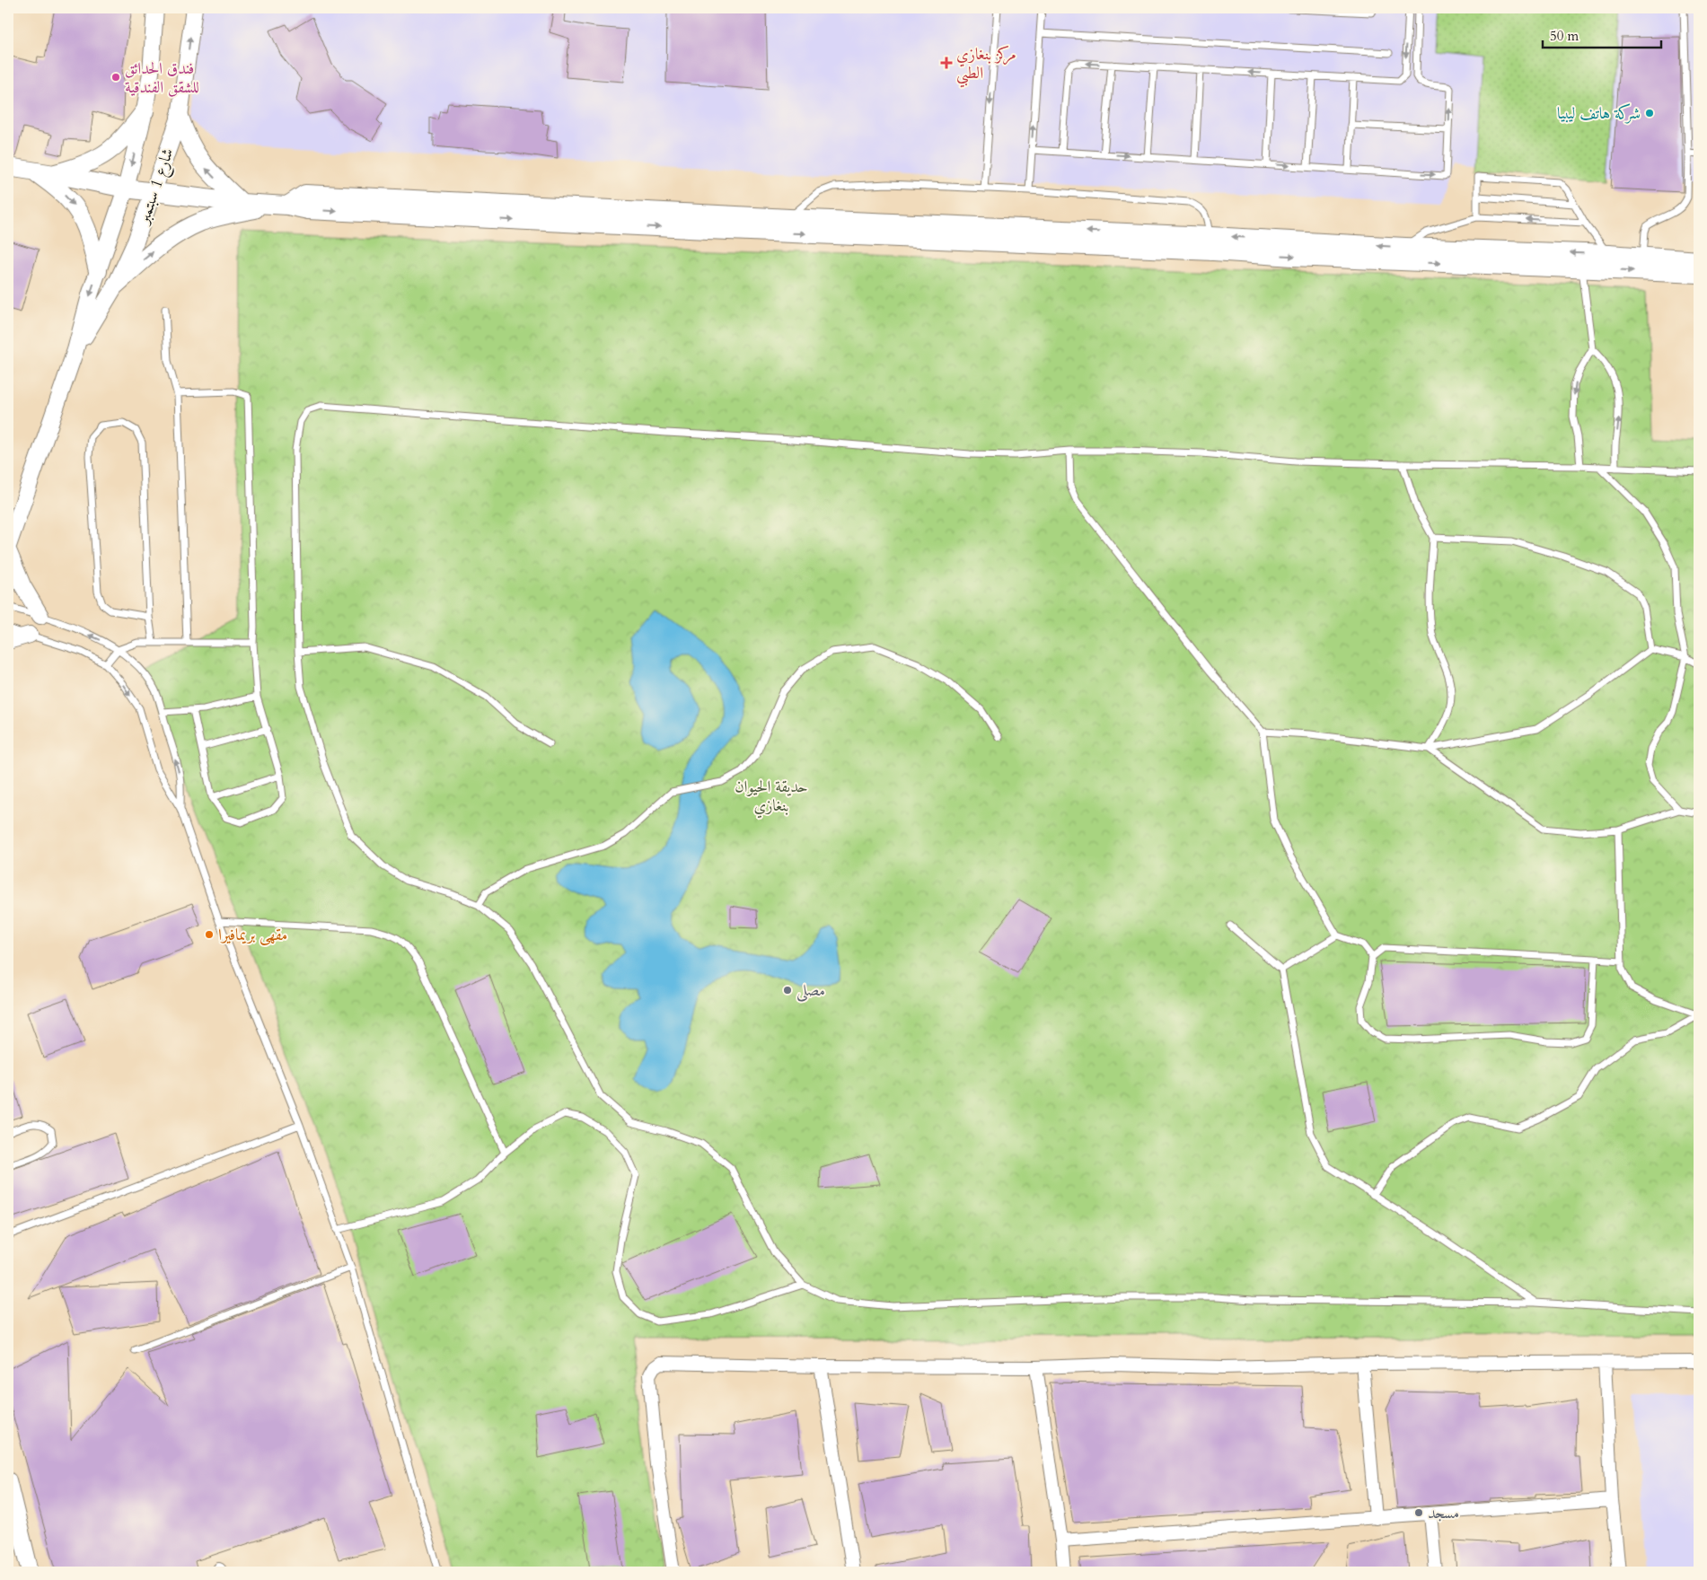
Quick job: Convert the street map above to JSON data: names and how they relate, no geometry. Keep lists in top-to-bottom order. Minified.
{"streets":{"street":["شارع 1 سبتمبر"]},"parks":["حديقة الحيوان بنغازي"],"places":{"health":["مركز بنغازي الطبي"],"other":["فندق الحدائق للشقق الفندقية","شركة هاتف ليبيا","مقهى بريمافيرا","مصلى","مسجد"]},"scale_bar":"50 m"}
